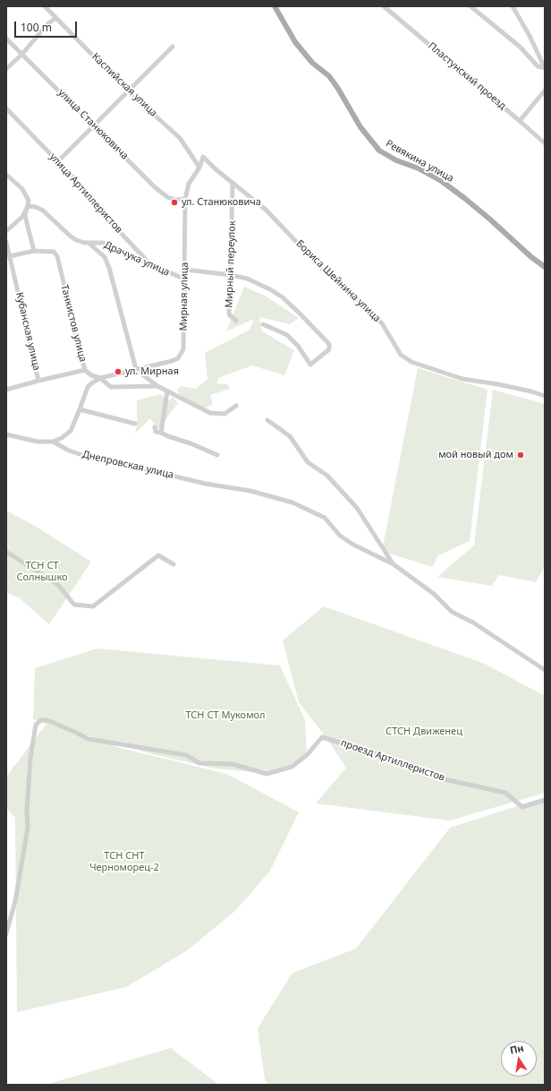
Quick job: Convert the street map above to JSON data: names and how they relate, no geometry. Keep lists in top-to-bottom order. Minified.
{"streets":{"main road":["Ревякина улица"],"street":["Пластунский проезд","Каспийская улица","улица Станюковича","улица Артиллеристов","Драчука улица","Мирный переулок","Бориса Шейнина улица","Мирная улица","Танкистов улица","Кубанская улица","Днепровская улица","проезд Артиллеристов"]},"crossings":[["Каспийская улица","Мирная улица"],["улица Станюковича","Мирная улица"],["улица Артиллеристов","Драчука улица"],["Драчука улица","Мирная улица"],["Мирный переулок","Бориса Шейнина улица"],["Бориса Шейнина улица","Мирная улица"],["Мирная улица","Танкистов улица"]],"parks":["ТСН СТ Солнышко","ТСН СТ Мукомол","СТСН Движенец","ТСН СНТ Черноморец-2"],"places":["ул. Станюковича","ул. Мирная","мой новый дом"],"scale_bar":"100 m","north":"top"}
